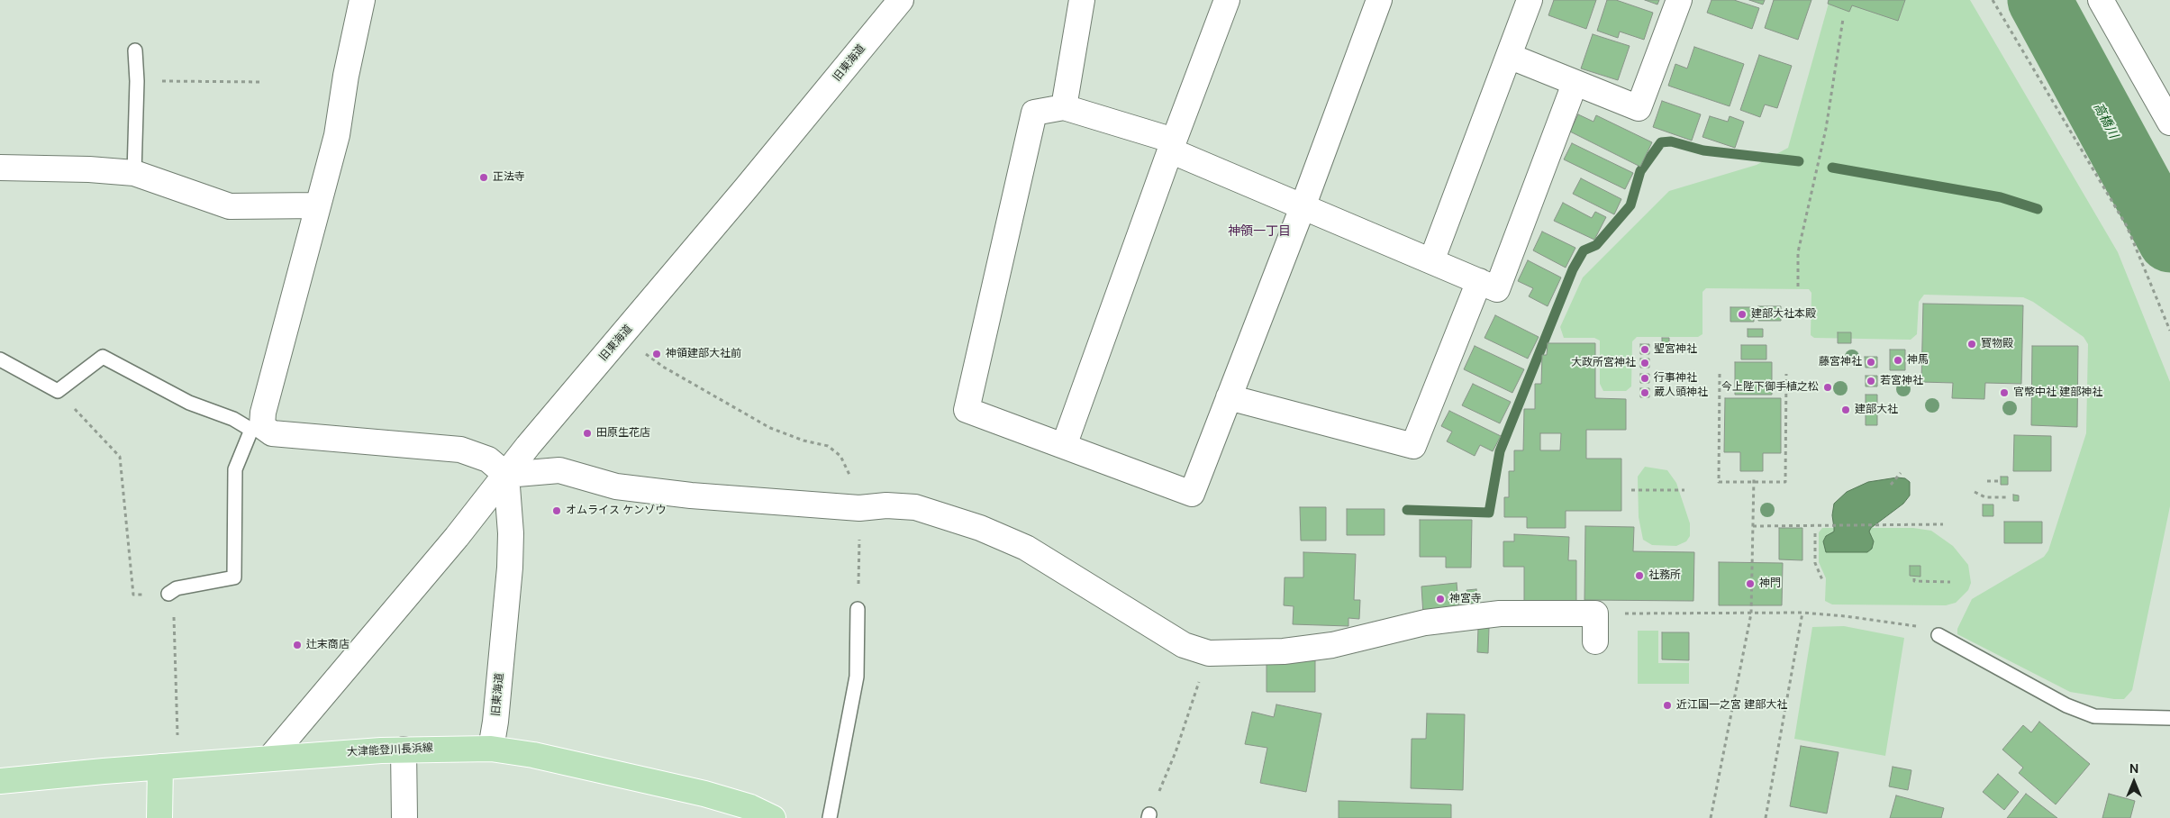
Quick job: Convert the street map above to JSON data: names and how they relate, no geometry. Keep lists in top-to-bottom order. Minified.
{"streets":{"main road":["大津能登川長浜線"],"street":["旧東海道"]},"crossings":[["旧東海道","大津能登川長浜線"]],"districts":["神領一丁目"],"water":["高橋川"],"places":["正法寺","建部大社本殿","寳物殿","聖宮神社","神領建部大社前","神馬","藤宮神社","大政所宮神社","行事神社","若宮神社","今上陛下御手植之松","蔵人頭神社","官幣中社 建部神社","建部大社","田原生花店","オムライス ケンゾウ","社務所","神門","神宮寺","辻末商店","近江国一之宮 建部大社"],"north":"top"}
